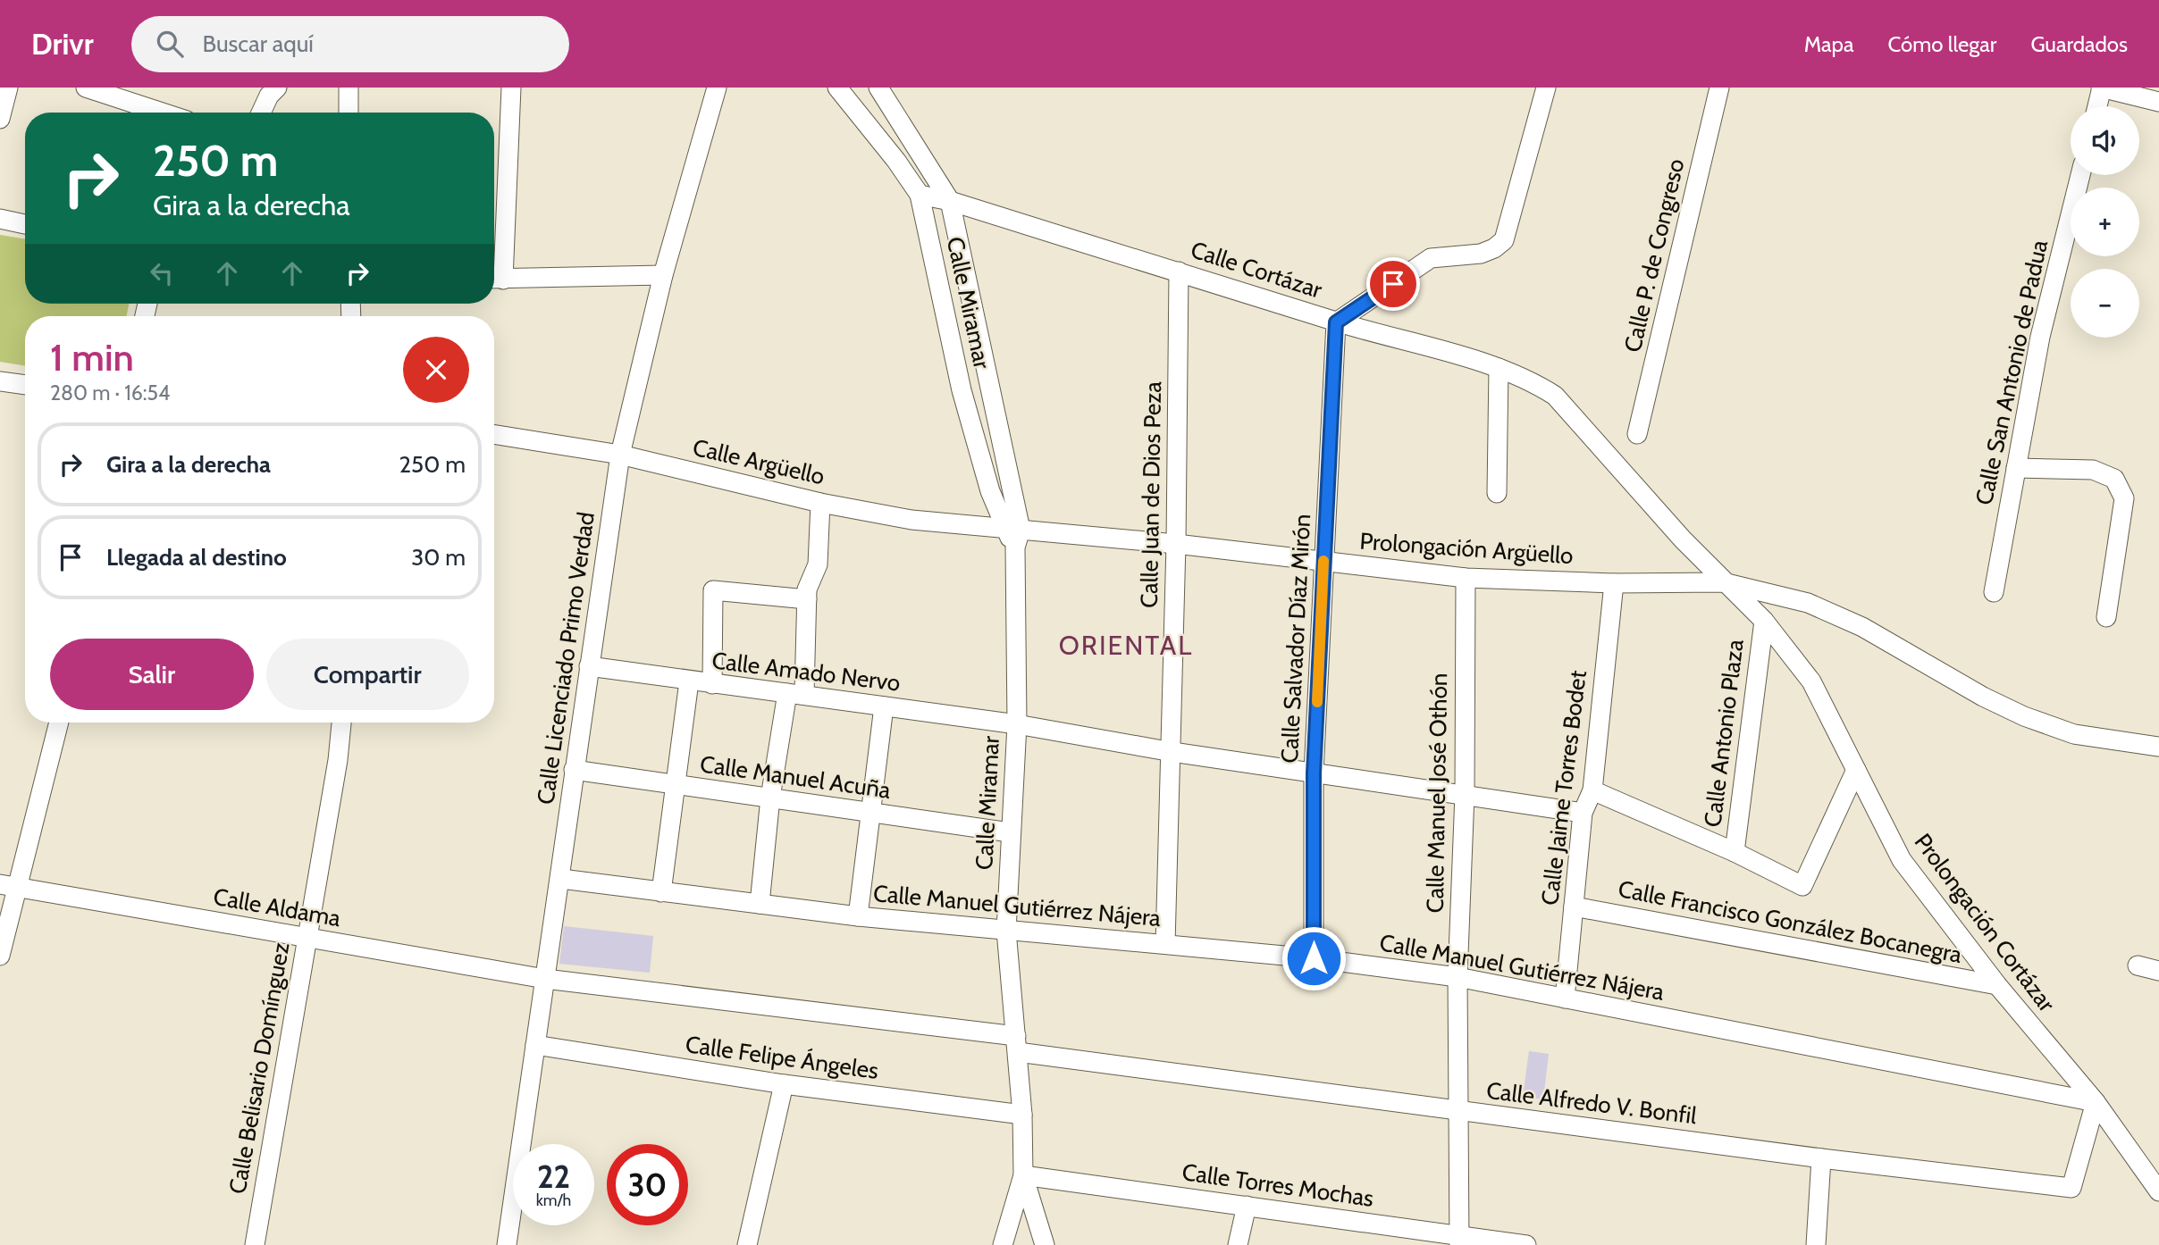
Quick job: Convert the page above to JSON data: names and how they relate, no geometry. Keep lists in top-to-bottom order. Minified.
{"streets":{"street":["Calle P. de Congreso","Calle Cortázar","Calle Miramar","Calle San Antonio de Padua","Calle Argüello","Calle Juan de Dios Peza","Prolongación Argüello","Calle Salvador Díaz Mirón","Calle Licenciado Primo Verdad","Calle Amado Nervo","Calle Antonio Plaza","Calle Manuel Acuña","Calle Jaime Torres Bodet","Calle Manuel José Othón","Calle Manuel Gutiérrez Nájera","Calle Aldama","Calle Francisco González Bocanegra","Prolongación Cortázar","Calle Felipe Ángeles","Calle Belisario Domínguez","Calle Alfredo V. Bonfil","Calle Torres Mochas"]},"crossings":[["Calle Cortázar","Calle Miramar"],["Calle Cortázar","Calle Juan de Dios Peza"],["Calle Cortázar","Prolongación Argüello"],["Calle Cortázar","Calle Salvador Díaz Mirón"],["Calle Cortázar","Prolongación Cortázar"],["Calle Miramar","Calle Argüello"],["Calle Miramar","Prolongación Argüello"],["Calle Miramar","Calle Amado Nervo"],["Calle Miramar","Calle Manuel Acuña"],["Calle Miramar","Calle Manuel Gutiérrez Nájera"],["Calle Miramar","Calle Felipe Ángeles"],["Calle Miramar","Calle Alfredo V. Bonfil"],["Calle Miramar","Calle Torres Mochas"],["Calle Argüello","Prolongación Argüello"],["Calle Argüello","Calle Licenciado Primo Verdad"],["Calle Juan de Dios Peza","Prolongación Argüello"],["Calle Juan de Dios Peza","Calle Amado Nervo"],["Calle Juan de Dios Peza","Calle Manuel Gutiérrez Nájera"],["Prolongación Argüello","Calle Salvador Díaz Mirón"],["Prolongación Argüello","Calle Jaime Torres Bodet"],["Prolongación Argüello","Calle Manuel José Othón"],["Prolongación Argüello","Prolongación Cortázar"],["Calle Salvador Díaz Mirón","Calle Amado Nervo"],["Calle Salvador Díaz Mirón","Calle Manuel Gutiérrez Nájera"],["Calle Licenciado Primo Verdad","Calle Amado Nervo"],["Calle Licenciado Primo Verdad","Calle Manuel Acuña"],["Calle Licenciado Primo Verdad","Calle Manuel Gutiérrez Nájera"],["Calle Licenciado Primo Verdad","Calle Aldama"],["Calle Licenciado Primo Verdad","Calle Felipe Ángeles"],["Calle Amado Nervo","Calle Jaime Torres Bodet"],["Calle Amado Nervo","Calle Manuel José Othón"],["Calle Antonio Plaza","Prolongación Cortázar"],["Calle Jaime Torres Bodet","Calle Manuel Gutiérrez Nájera"],["Calle Jaime Torres Bodet","Calle Francisco González Bocanegra"],["Calle Manuel José Othón","Calle Manuel Gutiérrez Nájera"],["Calle Manuel José Othón","Calle Alfredo V. Bonfil"],["Calle Manuel José Othón","Calle Torres Mochas"],["Calle Manuel Gutiérrez Nájera","Prolongación Cortázar"],["Calle Manuel Gutiérrez Nájera","Calle Alfredo V. Bonfil"],["Calle Aldama","Calle Felipe Ángeles"],["Calle Aldama","Calle Belisario Domínguez"],["Calle Francisco González Bocanegra","Prolongación Cortázar"],["Prolongación Cortázar","Calle Alfredo V. Bonfil"],["Calle Felipe Ángeles","Calle Alfredo V. Bonfil"]],"districts":["ORIENTAL"],"page":{"header":"Drivr","search":"Buscar aquí","nav":["Mapa","Cómo llegar","Guardados"],"map_buttons":["+","−"],"turn":["250 m","Gira a la derecha"],"heading":["1 min","280 m · 16:54"],"list":[{"name":"Gira a la derecha","value":"250 m"},{"name":"Llegada al destino","value":"30 m"}],"buttons":["Salir","Compartir"],"speed":"22 km/h","limit":"30"}}
